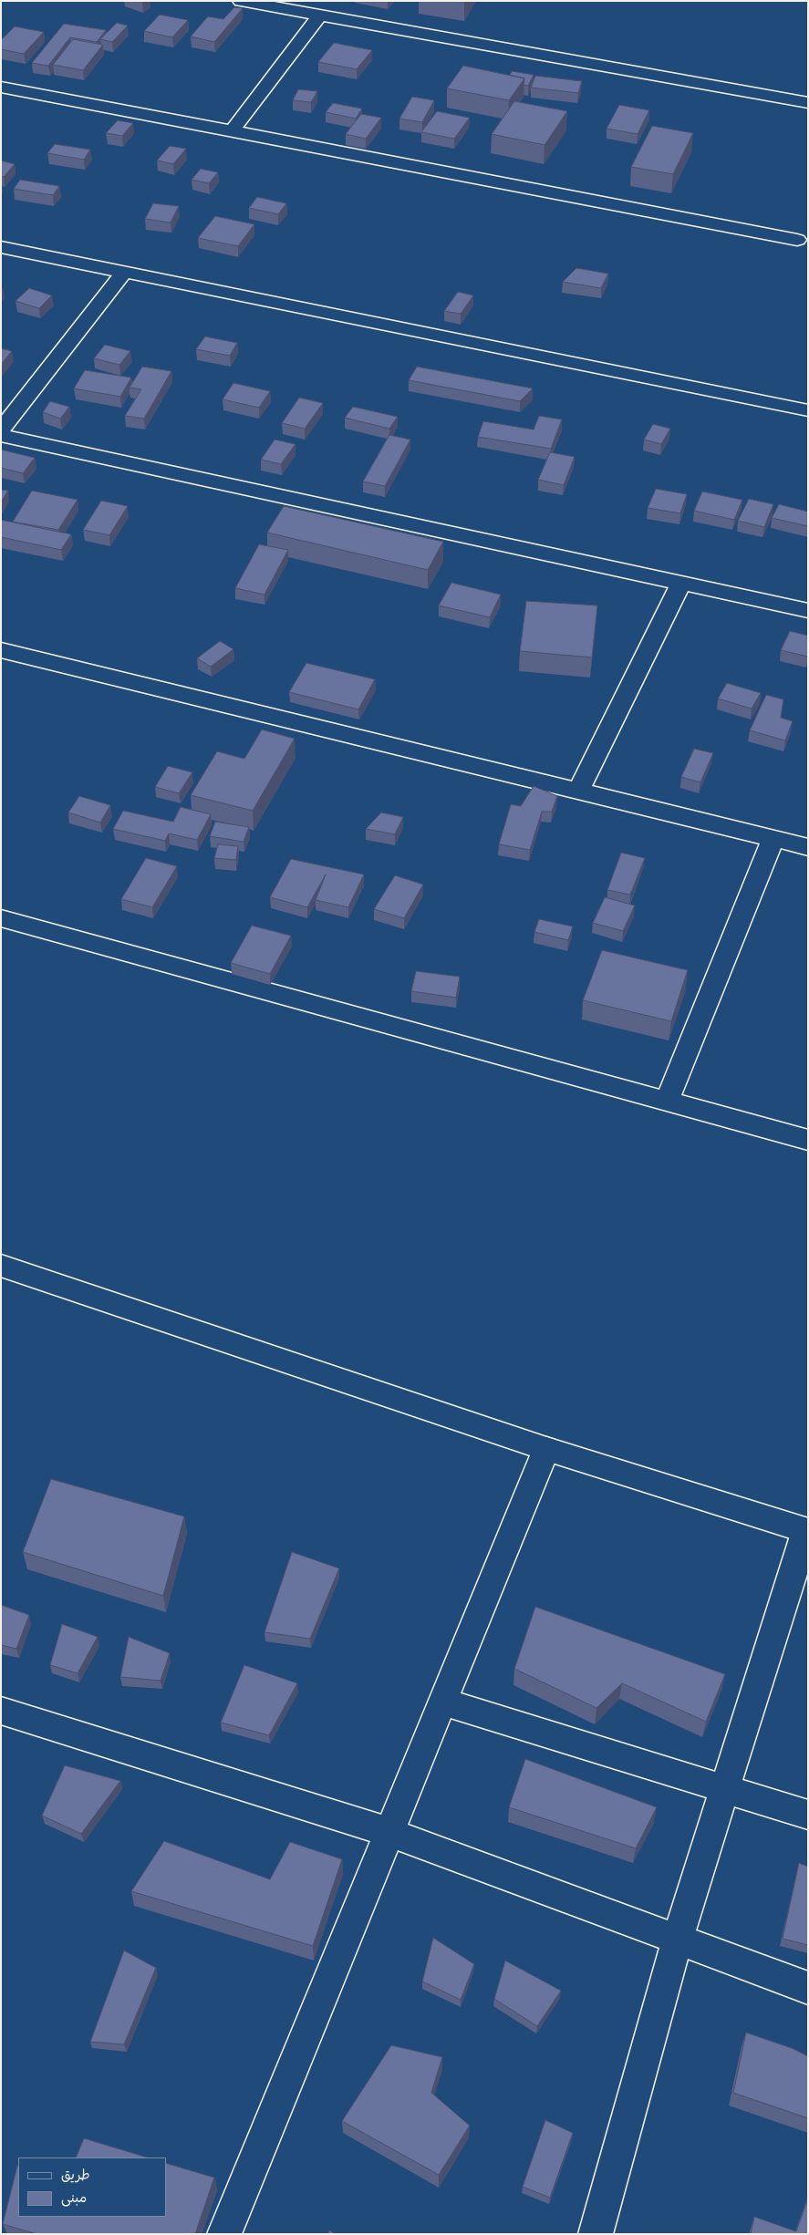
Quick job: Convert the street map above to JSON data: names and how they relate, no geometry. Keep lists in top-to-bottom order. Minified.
{"legend":["طريق","مبنى"]}
